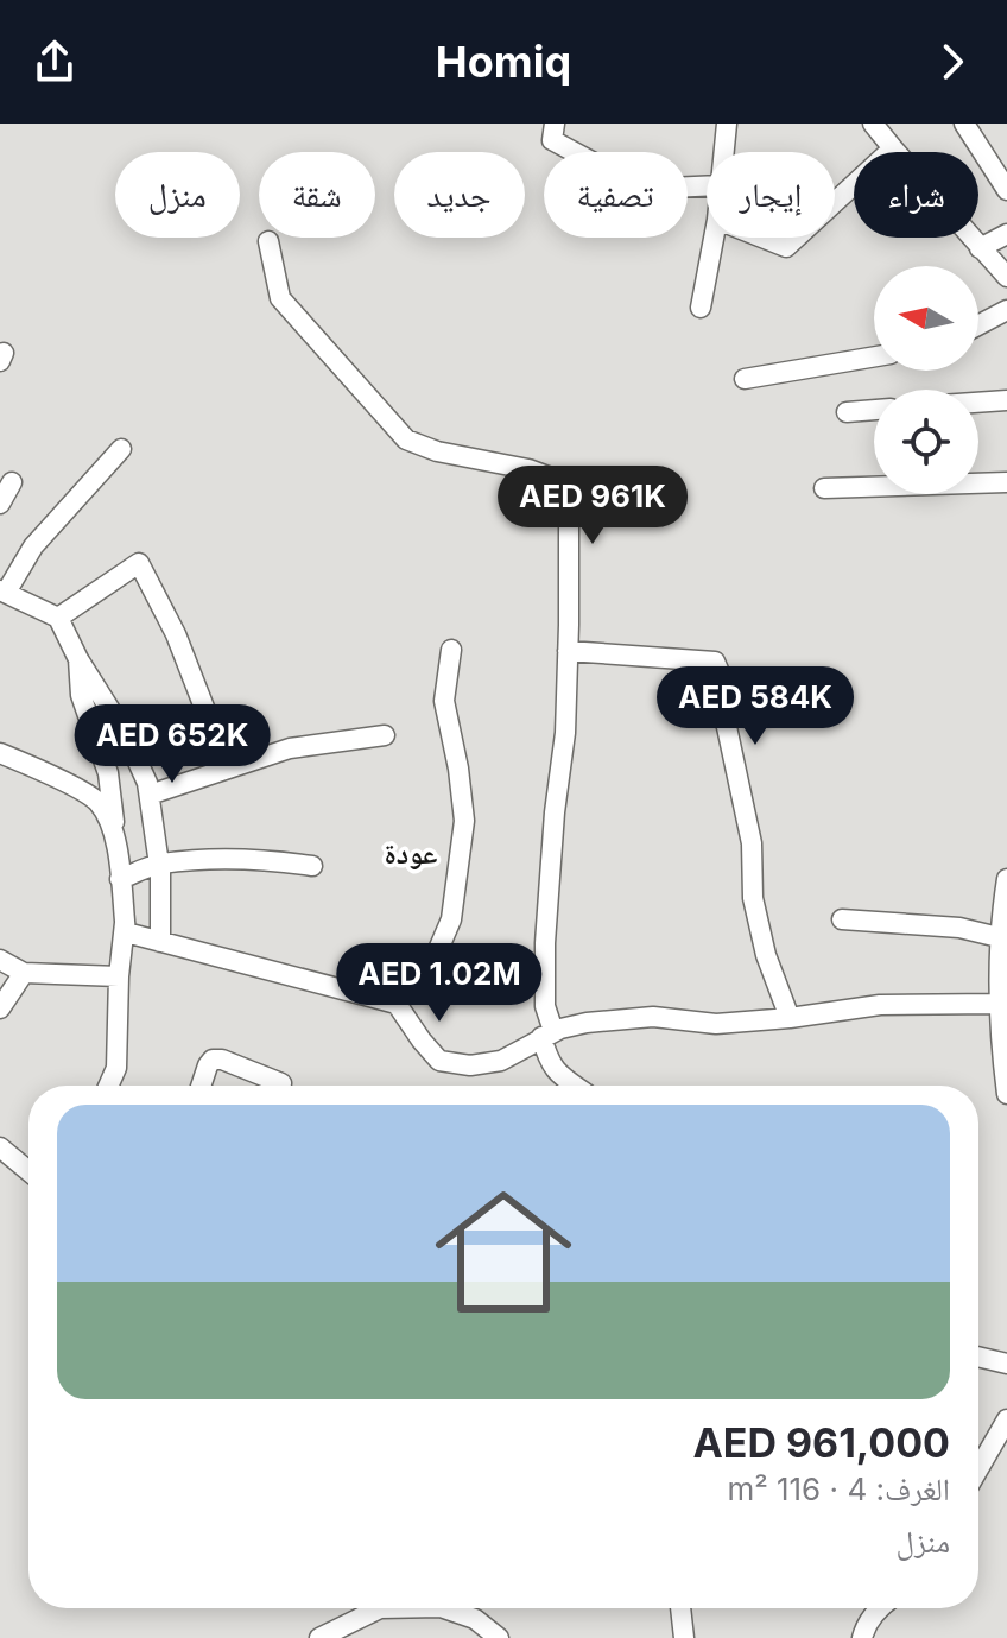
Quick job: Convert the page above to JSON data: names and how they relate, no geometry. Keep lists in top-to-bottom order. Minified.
{"districts":["عودة"],"north":"left","page":{"header":"Homiq","chip":["شراء","إيجار","تصفية","جديد","شقة","منزل"],"price":["AED 961K","AED 584K","AED 652K","AED 1.02M"],"list":[{"name":"AED 961,000","note":"الغرف: 4 · 116 m² · منزل"}]}}
